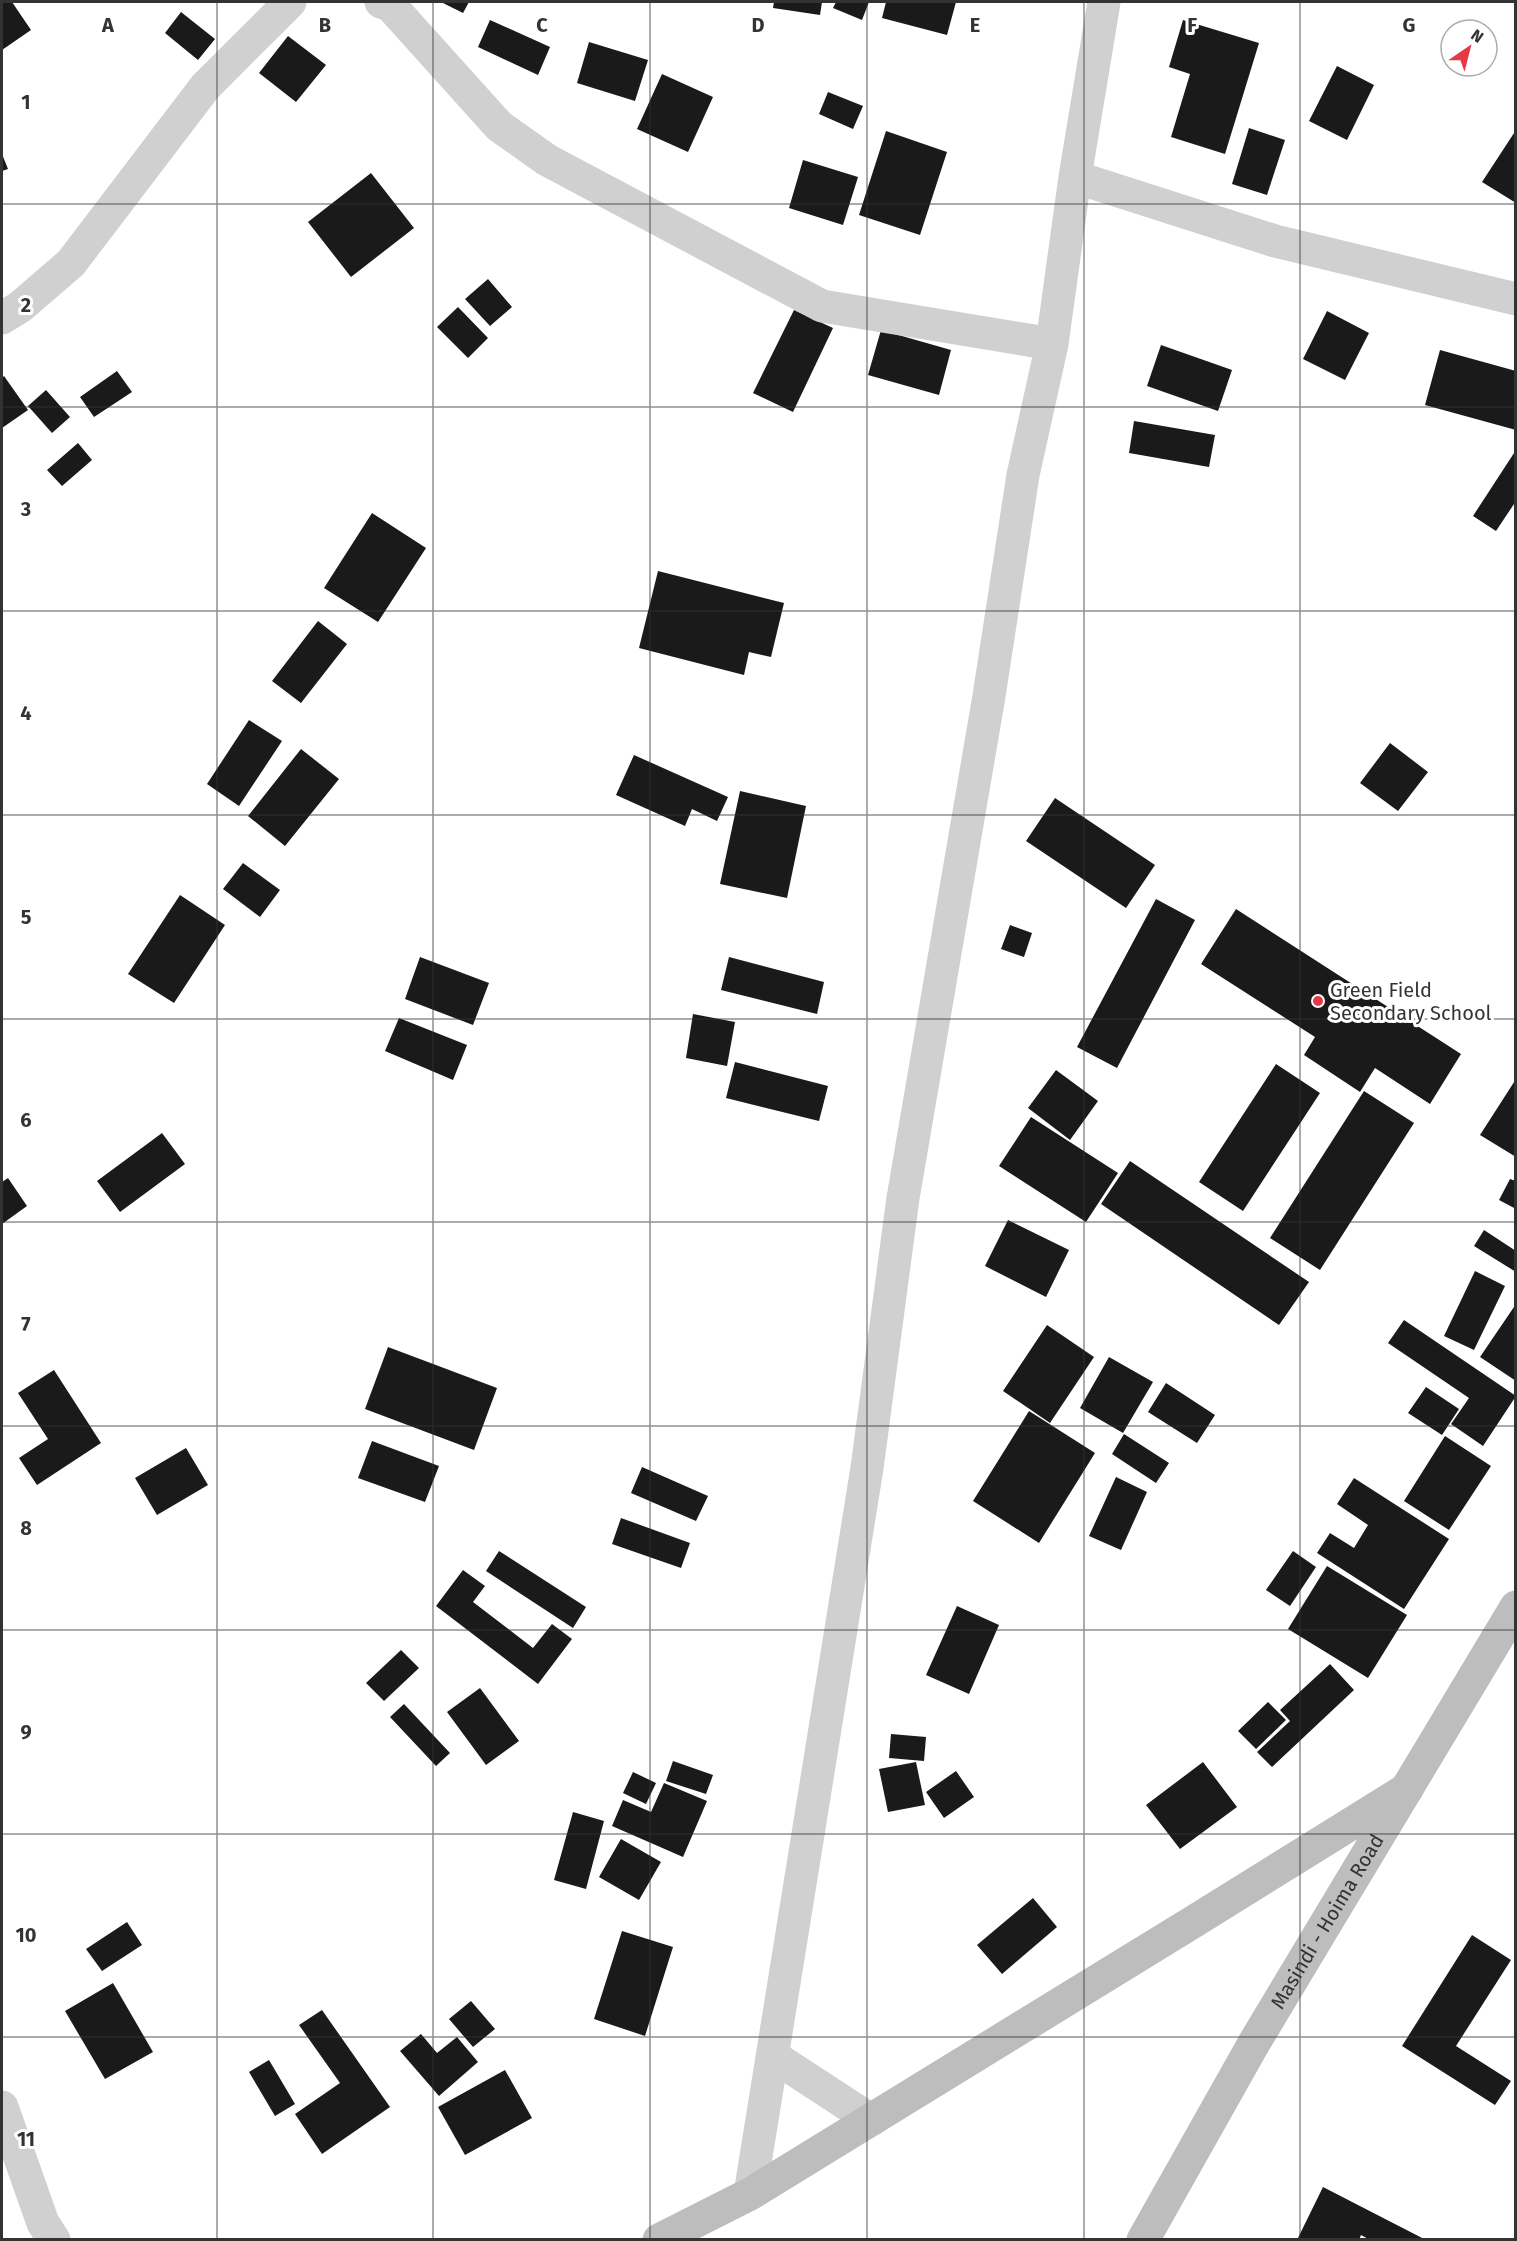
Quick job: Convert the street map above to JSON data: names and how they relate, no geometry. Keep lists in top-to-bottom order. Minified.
{"streets":{"street":["Masindi - Hoima Road"]},"places":["Green Field Secondary School"],"north":"top right","grid":{"columns":["A","B","C","D","E","F","G"],"rows":["1","2","3","4","5","6","7","8","9","10","11"]}}
